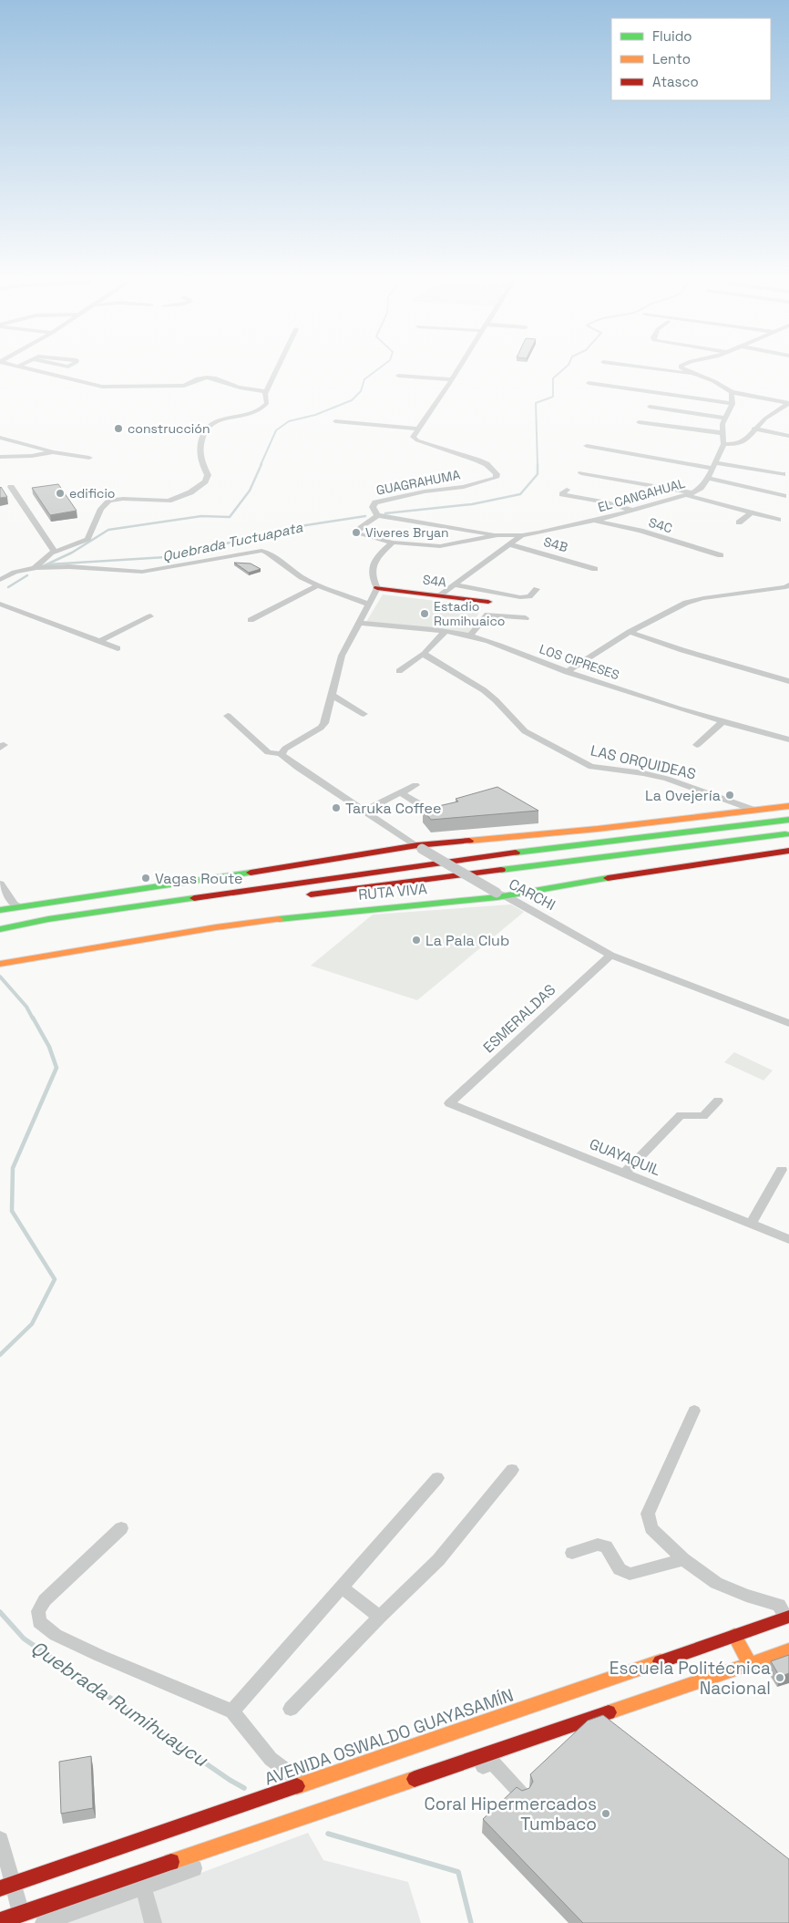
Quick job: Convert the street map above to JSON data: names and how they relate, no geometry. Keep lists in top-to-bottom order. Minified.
{"streets":{"main road":["S4A","RUTA VIVA","AVENIDA OSWALDO GUAYASAMÍN"],"street":["GUAGRAHUMA","EL CANGAHUAL","S4C","S4B","LOS CIPRESES","LAS ORQUIDEAS","CARCHI","ESMERALDAS","GUAYAQUIL"]},"crossings":[["GUAGRAHUMA","EL CANGAHUAL"],["EL CANGAHUAL","S4C"],["RUTA VIVA","CARCHI"],["CARCHI","ESMERALDAS"],["ESMERALDAS","GUAYAQUIL"]],"water":["Quebrada Tuctuapata","Quebrada Rumihuaycu"],"places":["construcción","edificio","Viveres Bryan","Estadio Rumihuaico","La Ovejería","Taruka Coffee","Vagas Route","La Pala Club","Escuela Politécnica Nacional","Coral Hipermercados Tumbaco"],"legend":["Fluido","Lento","Atasco"]}
